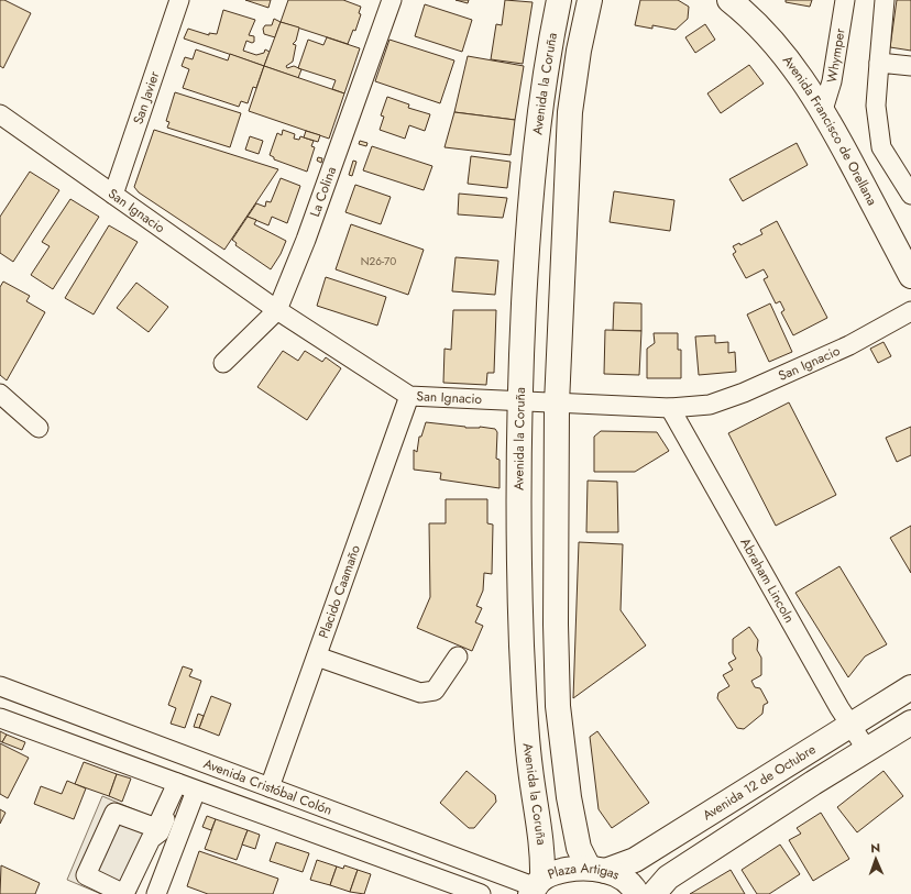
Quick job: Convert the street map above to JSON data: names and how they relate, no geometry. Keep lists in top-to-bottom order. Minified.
{"streets":{"main road":["Avenida la Coruña","Avenida Francisco de Orellana","Avenida 12 de Octubre","Plaza Artigas"],"street":["Whymper","San Javier","La Colina","San Ignacio","Abraham Lincoln","Placido Caamaño","Avenida Cristóbal Colón"]},"crossings":[["Whymper","Avenida Francisco de Orellana"],["Avenida la Coruña","San Ignacio"],["Avenida la Coruña","Avenida Cristóbal Colón"],["Avenida la Coruña","Plaza Artigas"],["San Javier","San Ignacio"],["La Colina","San Ignacio"],["San Ignacio","Abraham Lincoln"],["San Ignacio","Placido Caamaño"],["Abraham Lincoln","Avenida 12 de Octubre"],["Placido Caamaño","Avenida Cristóbal Colón"],["Avenida 12 de Octubre","Plaza Artigas"],["Avenida Cristóbal Colón","Plaza Artigas"]],"house_numbers":["N26-70"],"north":"top"}
